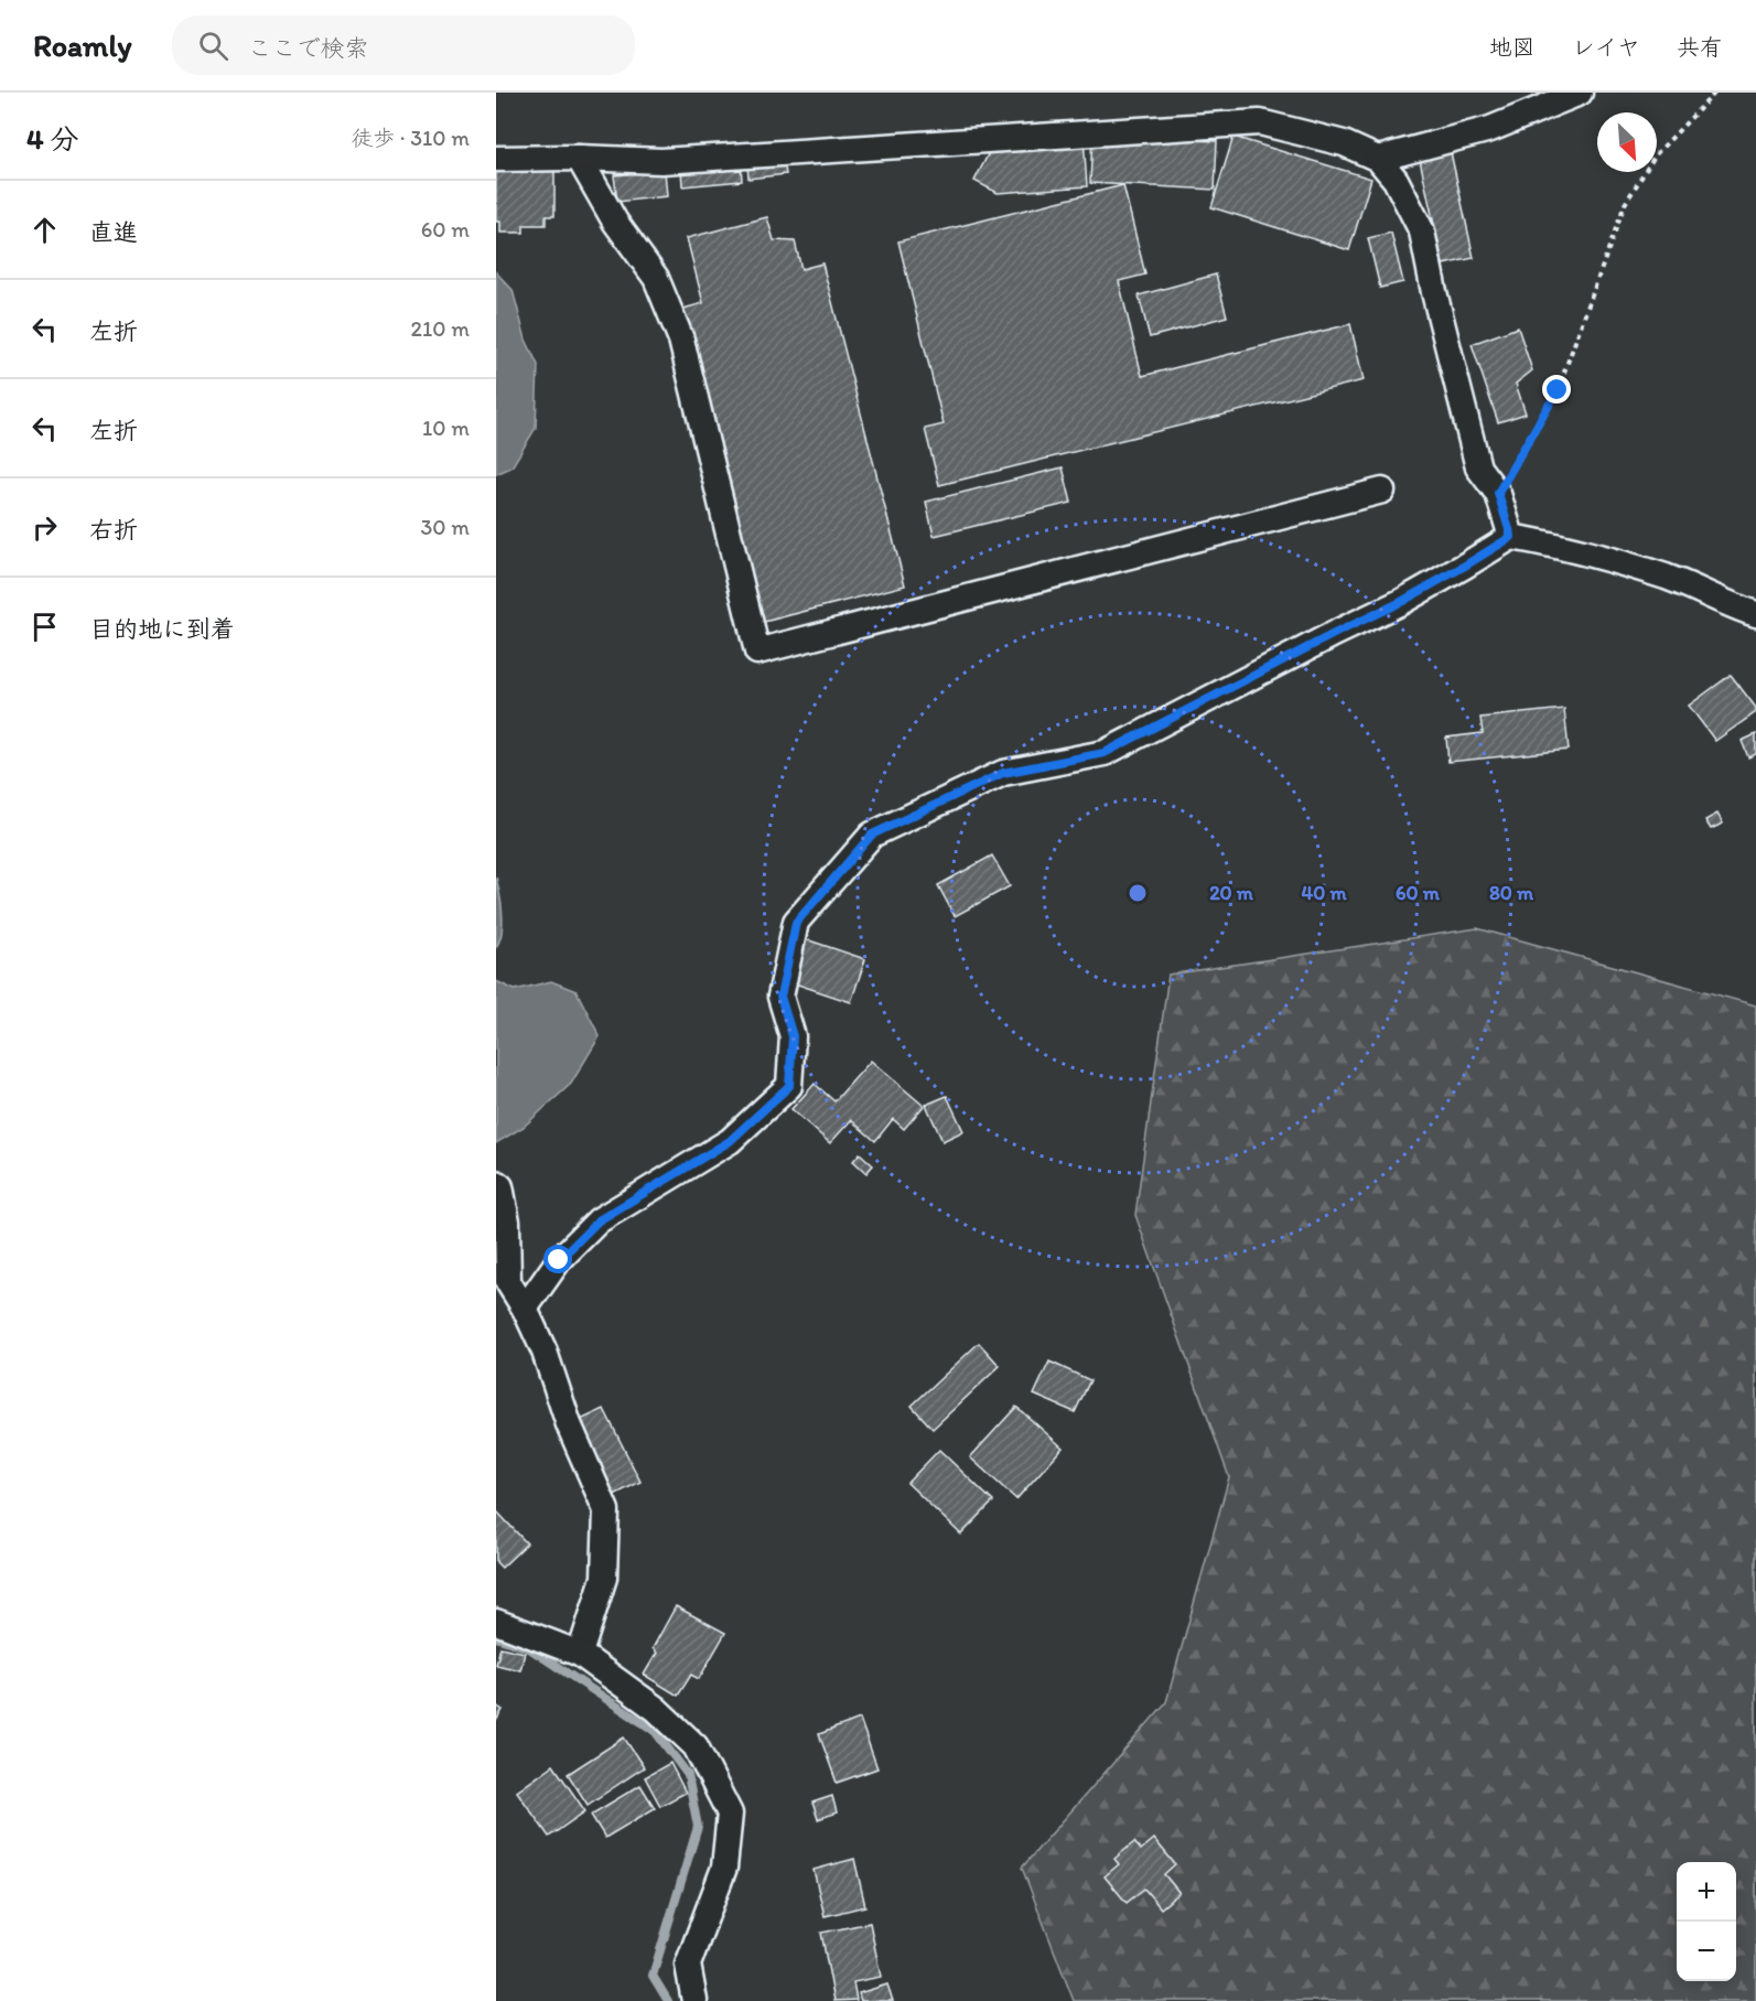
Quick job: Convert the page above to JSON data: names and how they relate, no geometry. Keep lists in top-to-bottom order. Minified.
{"north":"bottom right","page":{"header":"Roamly","search":"ここで検索","nav":["地図","レイヤ","共有"],"heading":["4 分","徒歩 · 310 m"],"list":[["直進","60 m"],["左折","210 m"],["左折","10 m"],["右折","30 m"],"目的地に到着"],"map_buttons":["+","−"]},"rings":["20 m","40 m","60 m","80 m"]}
